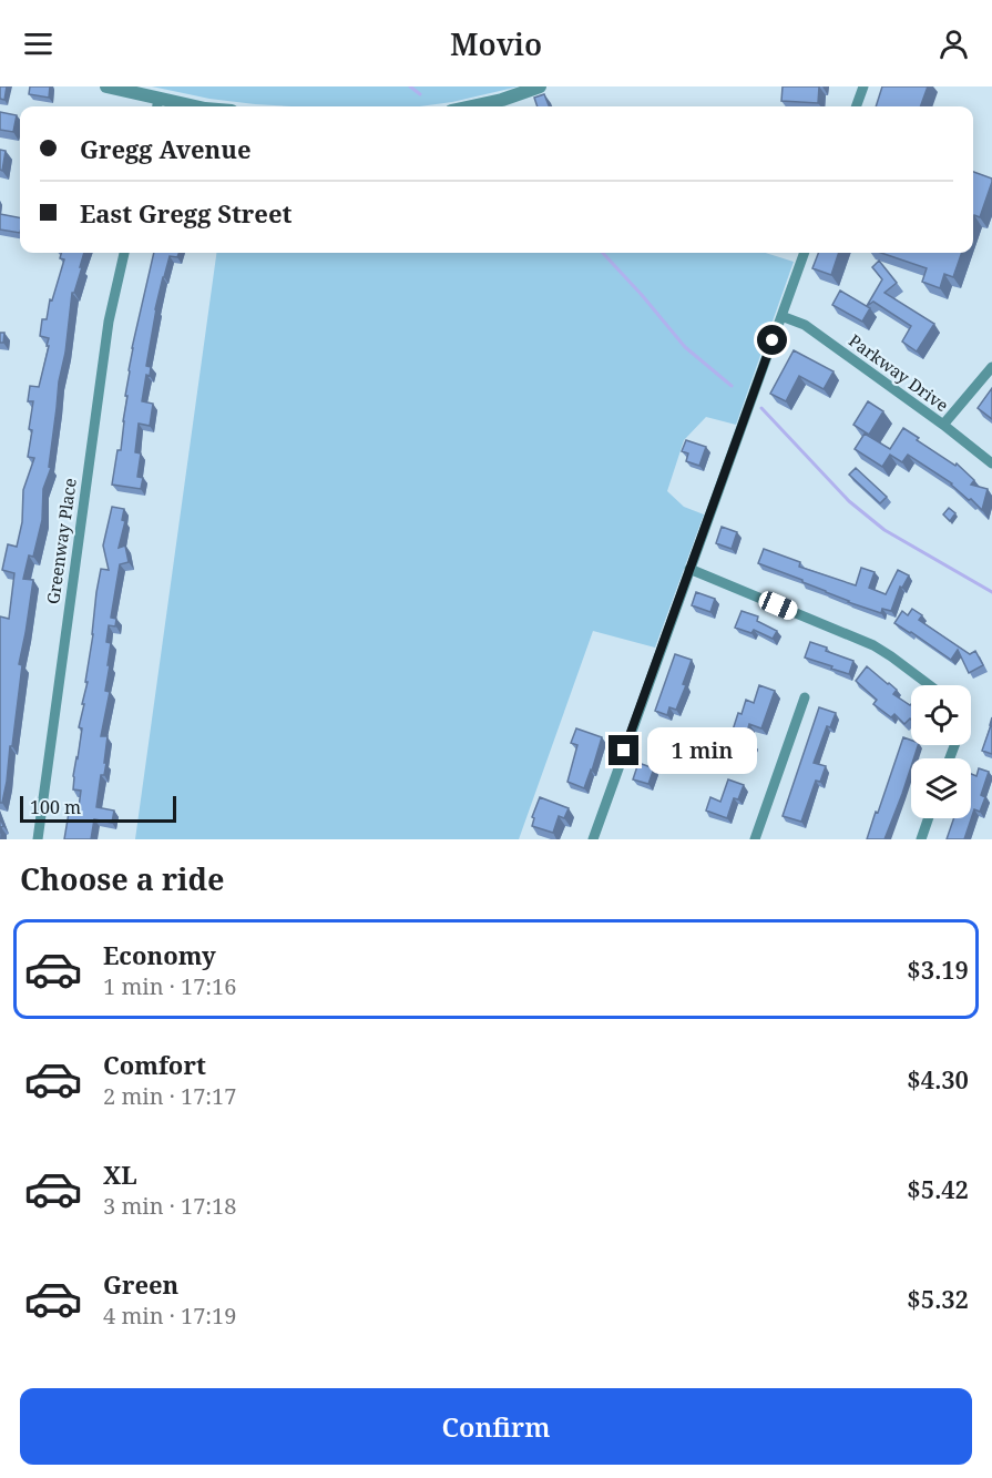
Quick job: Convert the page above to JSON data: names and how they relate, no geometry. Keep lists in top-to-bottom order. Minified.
{"streets":{"street":["Parkway Drive","Greenway Place"]},"scale_bar":"100 m","page":{"header":"Movio","banner":["Gregg Avenue","East Gregg Street"],"bubble":"1 min","scale":"100 m","heading":"Choose a ride","list":[{"name":"Economy","note":"1 min · 17:16","value":"$3.19"},{"name":"Comfort","note":"2 min · 17:17","value":"$4.30"},{"name":"XL","note":"3 min · 17:18","value":"$5.42"},{"name":"Green","note":"4 min · 17:19","value":"$5.32"}],"buttons":"Confirm"}}
